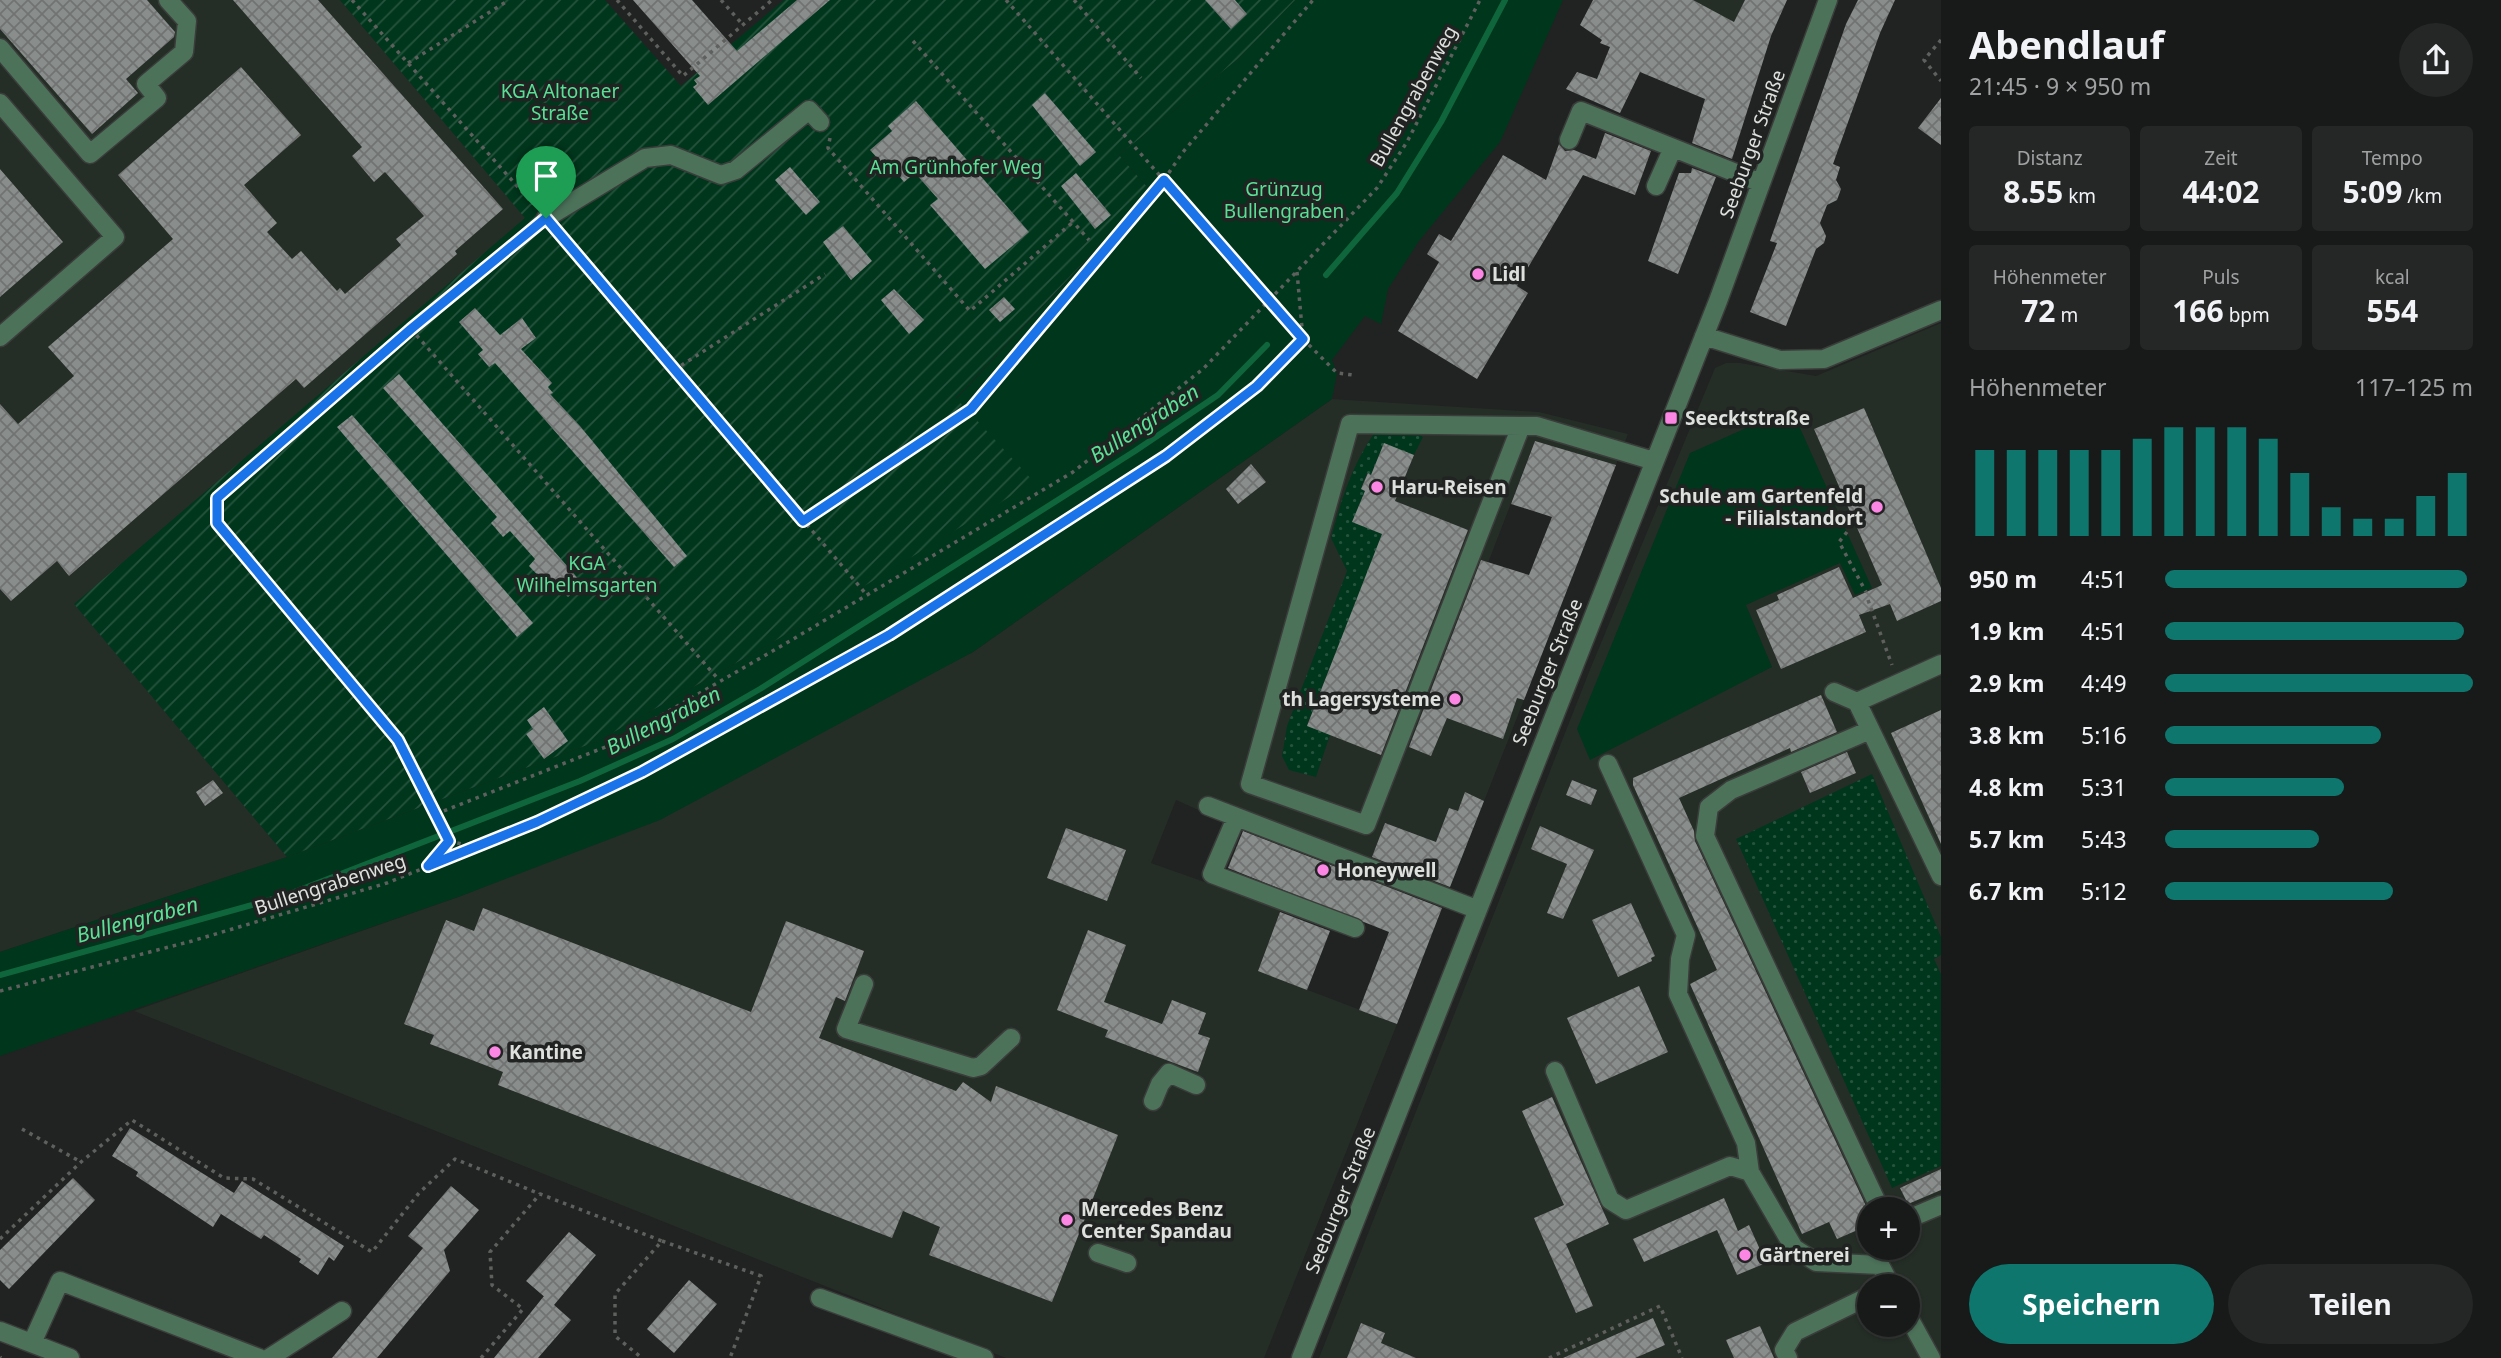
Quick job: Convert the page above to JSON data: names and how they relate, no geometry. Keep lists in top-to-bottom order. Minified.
{"streets":{"street":["Seeburger Straße"],"path":["Bullengrabenweg"]},"water":["Bullengraben"],"parks":["KGA Altonaer Straße","Am Grünhofer Weg","Grünzug Bullengraben","KGA Wilhelmsgarten"],"places":{"other":["Lidl","Haru-Reisen","Schule am Gartenfeld - Filialstandort","th Lagersysteme","Honeywell","Kantine","Mercedes Benz Center Spandau","Gärtnerei"],"transit":["Seecktstraße"]},"page":{"heading":["Abendlauf","21:45 · 9 × 950 m"],"stats":[["Distanz","8.55 km"],["Zeit","44:02"],["Tempo","5:09 /km"],["Höhenmeter","72 m"],["Puls","166 bpm"],["kcal","554"]],"chart":["Höhenmeter","117–125 m"],"list":[{"name":"950 m","note":"4:51"},{"name":"1.9 km","note":"4:51"},{"name":"2.9 km","note":"4:49"},{"name":"3.8 km","note":"5:16"},{"name":"4.8 km","note":"5:31"},{"name":"5.7 km","note":"5:43"},{"name":"6.7 km","note":"5:12"}],"map_buttons":["+","−"],"buttons":["Speichern","Teilen"]}}
